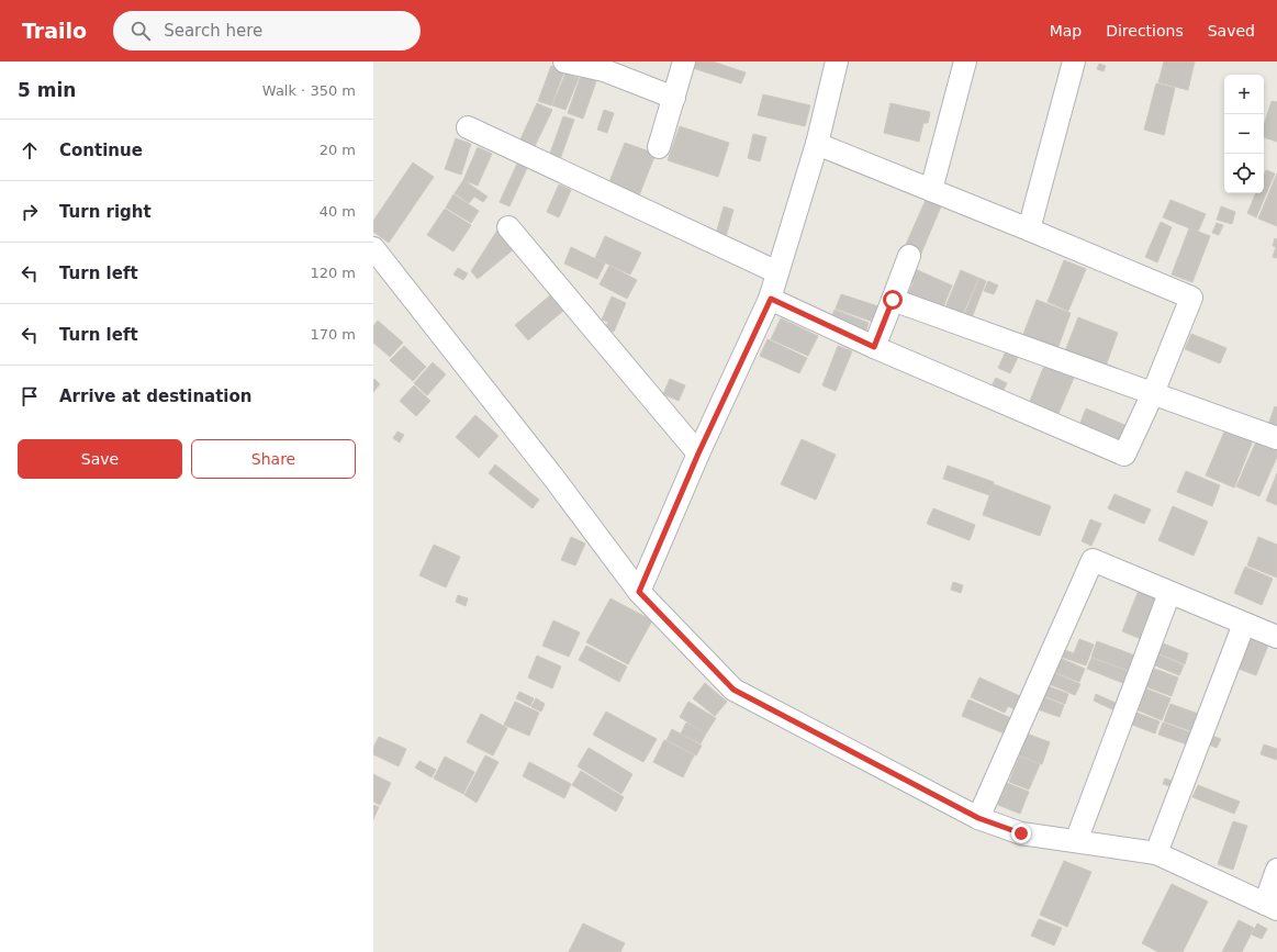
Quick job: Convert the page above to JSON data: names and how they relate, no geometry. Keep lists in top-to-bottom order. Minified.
{"page":{"header":"Trailo","search":"Search here","nav":["Map","Directions","Saved"],"heading":["5 min","Walk · 350 m"],"map_buttons":["+","−"],"list":[["Continue","20 m"],["Turn right","40 m"],["Turn left","120 m"],["Turn left","170 m"],"Arrive at destination"],"buttons":["Save","Share"]}}
